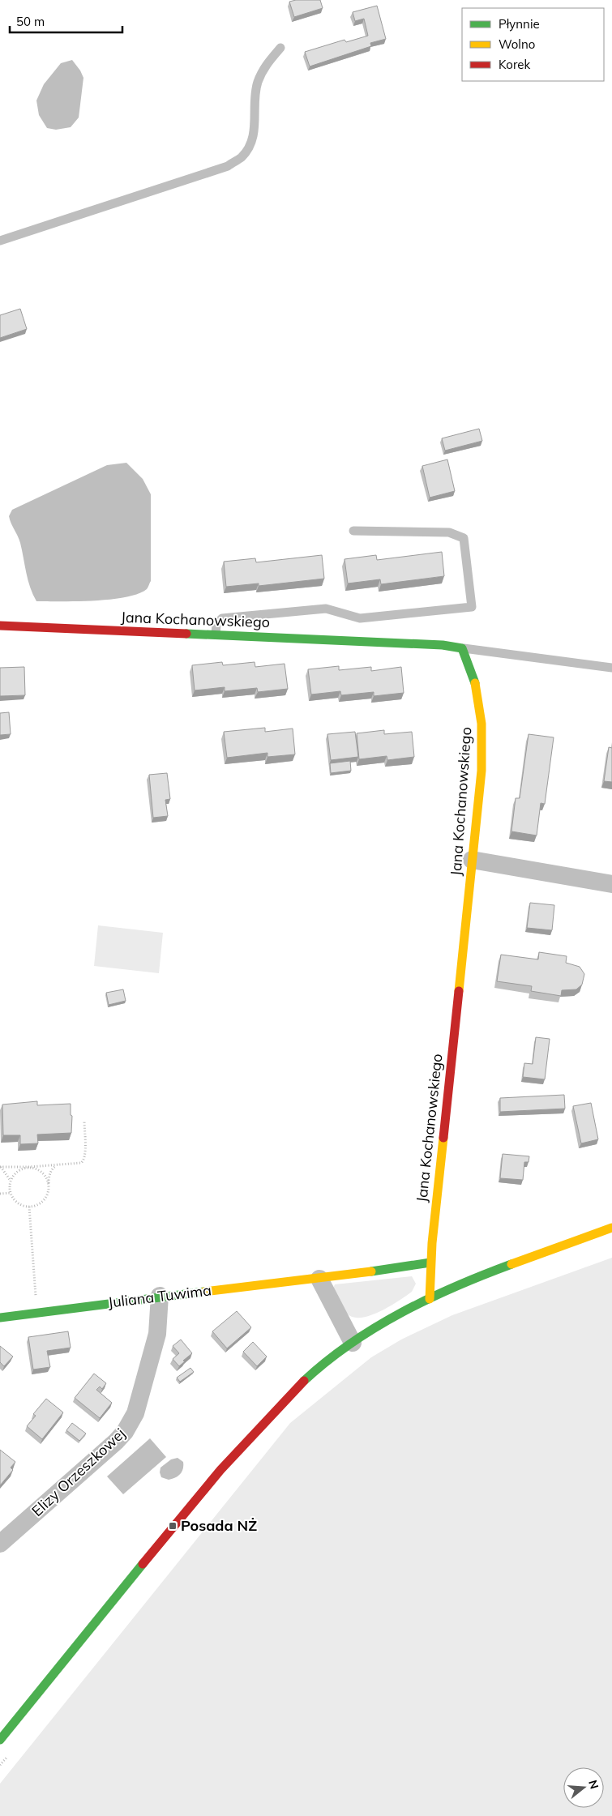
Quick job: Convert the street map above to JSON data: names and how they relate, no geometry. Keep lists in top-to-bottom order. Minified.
{"streets":{"street":["Jana Kochanowskiego","Juliana Tuwima","Elizy Orzeszkowej"]},"crossings":[["Jana Kochanowskiego","Juliana Tuwima"],["Juliana Tuwima","Elizy Orzeszkowej"]],"places":{"transit":["Posada NŻ"]},"legend":["Płynnie","Wolno","Korek"],"scale_bar":"50 m","north":"right"}
